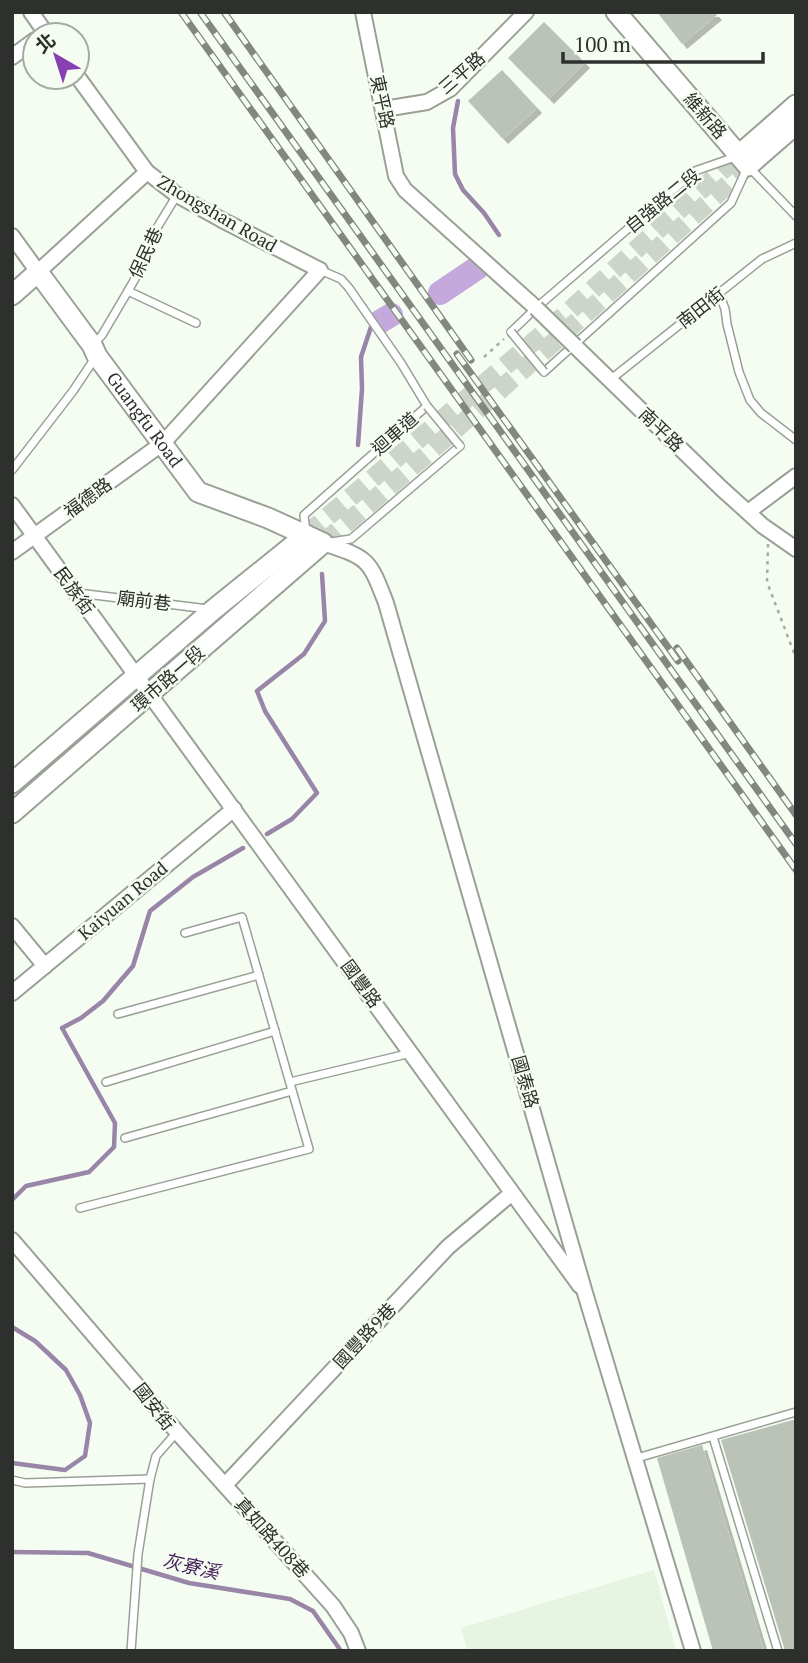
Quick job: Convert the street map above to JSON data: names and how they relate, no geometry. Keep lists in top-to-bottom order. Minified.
{"streets":{"main road":["維新路","自強路二段","Guangfu Road","環市路一段"],"street":["三平路","東平路","Zhongshan Road","南平路","福德路","民族街","Kaiyuan Road","國豐路","國泰路","國豐路9巷","國安街","真如路408巷"],"lane":["保民巷","南田街","迴車道","廟前巷"]},"crossings":[["三平路","東平路"],["東平路","自強路二段"],["東平路","南平路"],["維新路","自強路二段"],["自強路二段","南平路"],["Zhongshan Road","保民巷"],["Zhongshan Road","福德路"],["保民巷","Guangfu Road"],["南田街","南平路"],["Guangfu Road","迴車道"],["Guangfu Road","福德路"],["Guangfu Road","環市路一段"],["Guangfu Road","國泰路"],["迴車道","環市路一段"],["迴車道","國泰路"],["福德路","民族街"],["民族街","廟前巷"],["民族街","環市路一段"],["民族街","國豐路"],["廟前巷","環市路一段"],["環市路一段","國豐路"],["環市路一段","國泰路"],["Kaiyuan Road","國豐路"],["國豐路","國泰路"],["國豐路","國豐路9巷"],["國豐路9巷","真如路408巷"],["國安街","真如路408巷"]],"water":["灰寮溪"],"scale_bar":"100 m","north":"top left"}
